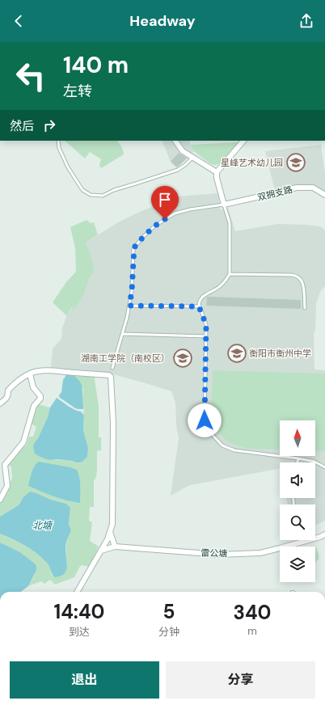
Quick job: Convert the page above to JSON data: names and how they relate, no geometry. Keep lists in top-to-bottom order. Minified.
{"streets":{"street":["双拥支路","雷公塘"]},"water":["北塘"],"places":{"school or university":["星峰艺术幼儿园","衡阳市衡州中学","湖南工学院（南校区）"]},"north":"top","page":{"header":"Headway","turn":["140 m","左转"],"then":"然后","eta":["14:40","到达","5","分钟","340","m"],"buttons":["退出","分享"]}}
